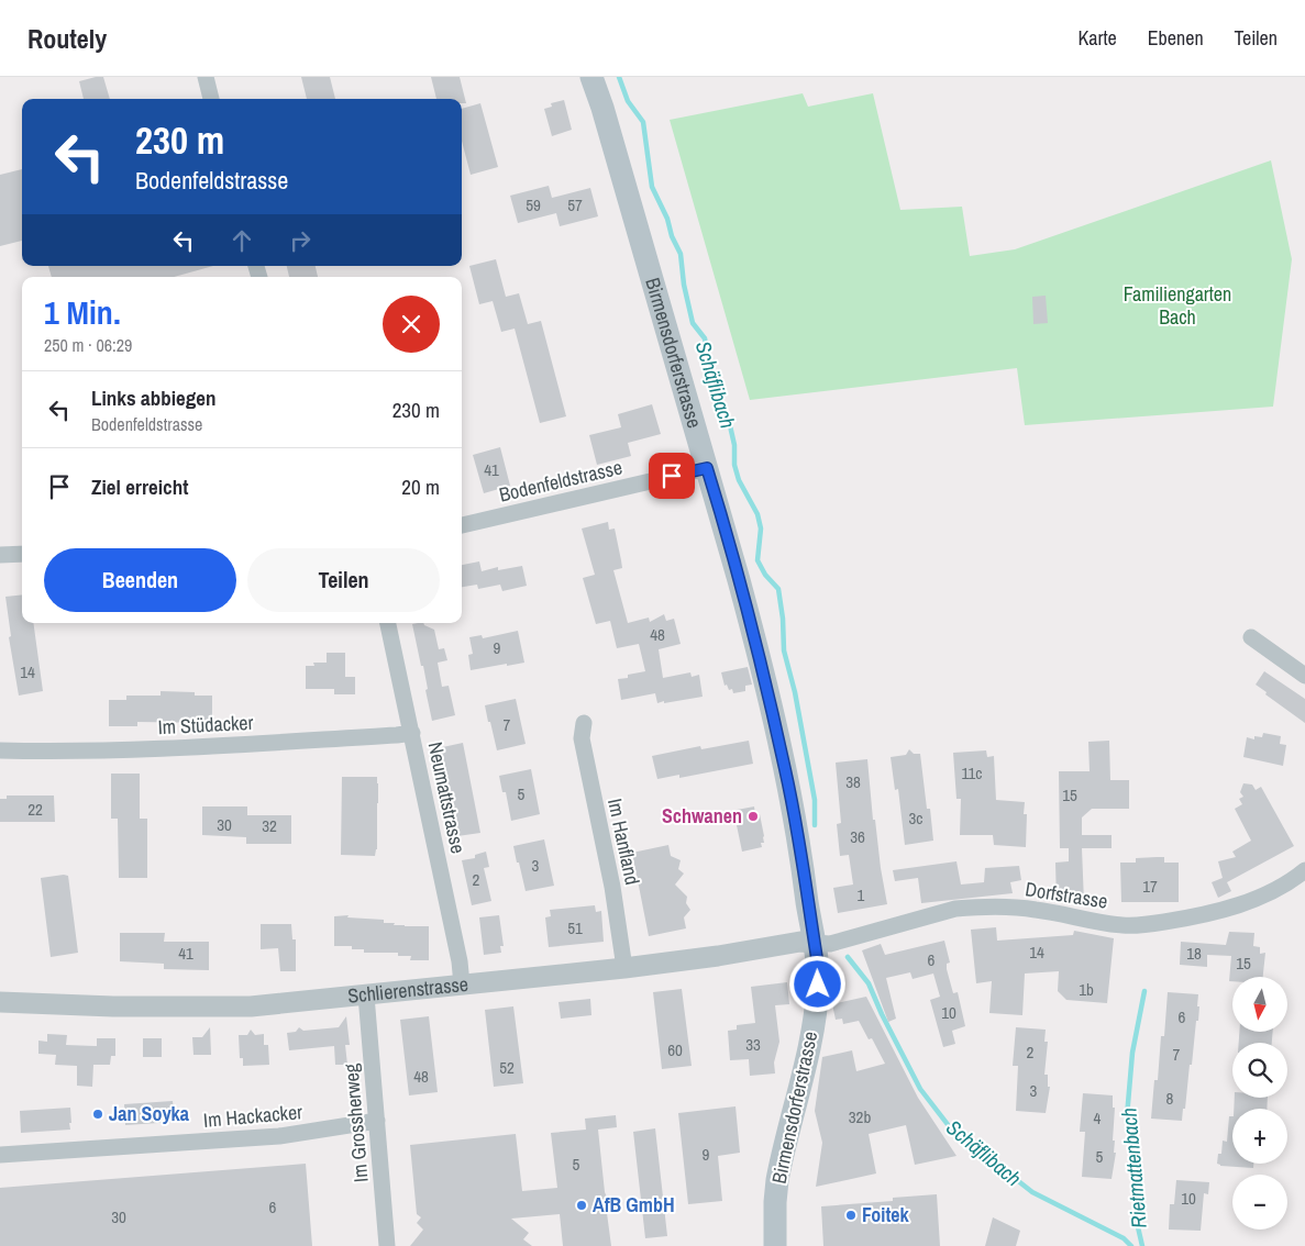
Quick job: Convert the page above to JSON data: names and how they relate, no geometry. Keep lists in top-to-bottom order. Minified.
{"streets":{"main road":["Birmensdorferstrasse"],"street":["Bodenfeldstrasse","Im Stüdacker","Neumattstrasse","Im Hanfland","Dorfstrasse","Schlierenstrasse","Im Hackacker","Im Grossherweg"]},"crossings":[["Birmensdorferstrasse","Bodenfeldstrasse"],["Birmensdorferstrasse","Dorfstrasse"],["Birmensdorferstrasse","Schlierenstrasse"],["Im Stüdacker","Neumattstrasse"],["Neumattstrasse","Schlierenstrasse"],["Im Hanfland","Schlierenstrasse"],["Dorfstrasse","Schlierenstrasse"],["Schlierenstrasse","Im Grossherweg"],["Im Hackacker","Im Grossherweg"]],"water":["Schäflibach","Rietmattenbach"],"parks":["Familiengarten Bach"],"places":["Schwanen","Jan Soyka","AfB GmbH","Foitek"],"house_numbers":["59","57","41","48","9","14","7","11c","38","5","15","22","3c","30","32","36","3","2","17","1","51","14","41","18","6","15","1b","10","6","33","60","2","7","52","48","3","8","32b","4","9","5","5","10","6","30"],"north":"bottom","page":{"header":"Routely","nav":["Karte","Ebenen","Teilen"],"turn":["230 m","Bodenfeldstrasse"],"heading":["1 Min.","250 m · 06:29"],"list":[{"name":"Links abbiegen","note":"Bodenfeldstrasse","value":"230 m"},{"name":"Ziel erreicht","value":"20 m"}],"buttons":["Beenden","Teilen"],"map_buttons":["+","−"]}}
